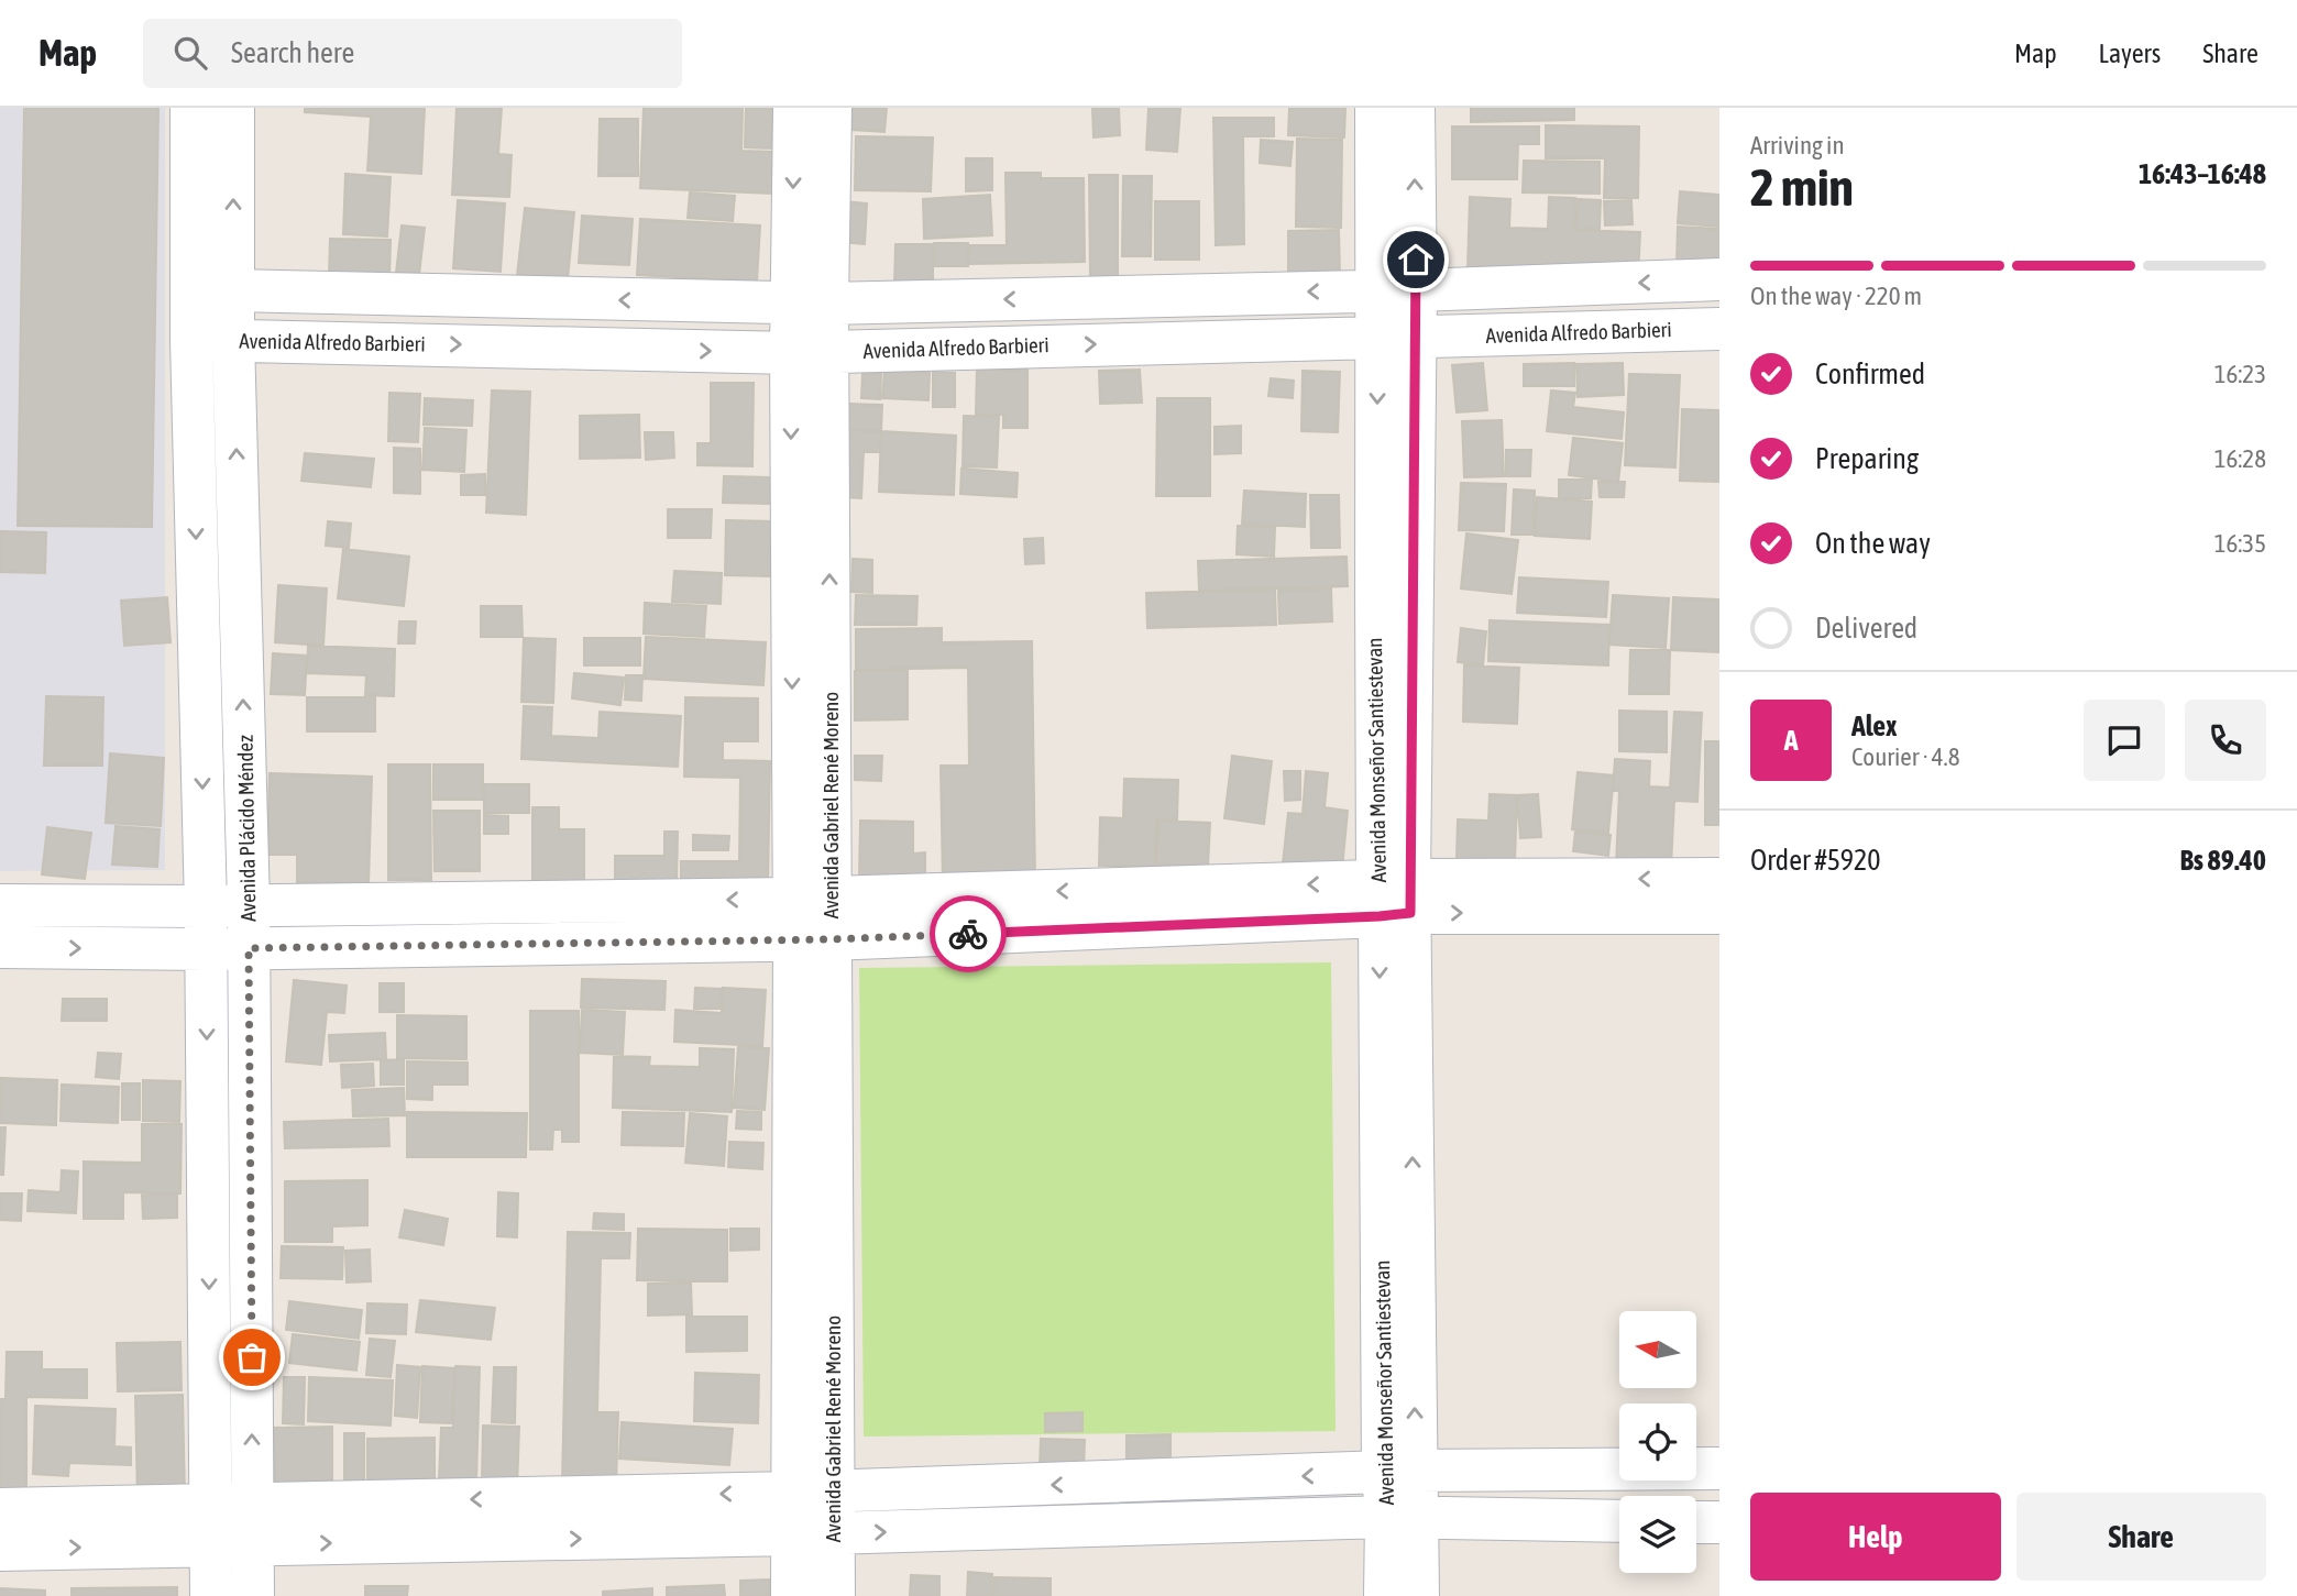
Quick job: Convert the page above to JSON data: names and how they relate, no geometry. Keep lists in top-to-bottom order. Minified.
{"streets":{"street":["Avenida Alfredo Barbieri","Avenida Monseñor Santiestevan","Avenida Gabriel René Moreno","Avenida Plácido Méndez"]},"crossings":[["Avenida Alfredo Barbieri","Avenida Monseñor Santiestevan"],["Avenida Alfredo Barbieri","Avenida Gabriel René Moreno"],["Avenida Alfredo Barbieri","Avenida Plácido Méndez"]],"north":"left","page":{"header":"Map","search":"Search here","nav":["Map","Layers","Share"],"heading":["2 min","Arriving in","16:43–16:48"],"panel":["Alex","Courier · 4.8","Order #5920","Bs 89.40"],"bar":"On the way · 220 m","list":[["Confirmed","16:23"],["Preparing","16:28"],["On the way","16:35"],"Delivered"],"round":"A","buttons":["Help","Share"]}}
